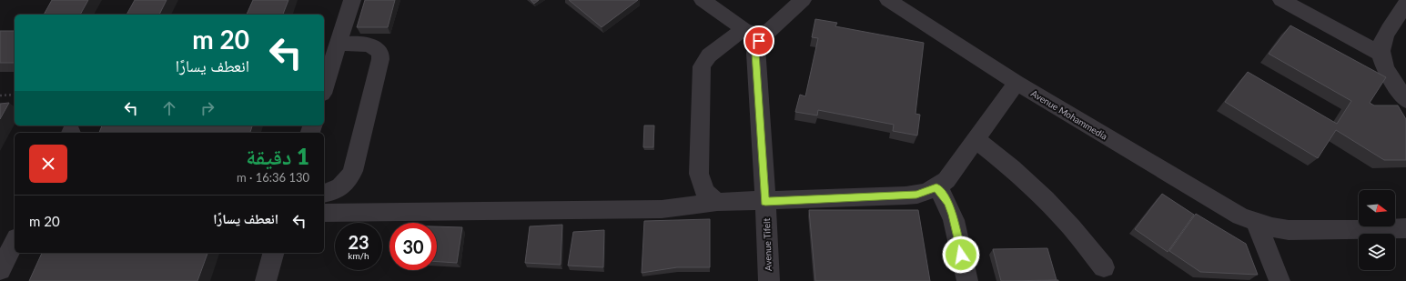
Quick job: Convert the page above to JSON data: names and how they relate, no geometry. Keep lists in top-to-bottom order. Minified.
{"streets":{"street":["Avenue Mohammedia","Avenue Tifelt"]},"north":"right","page":{"turn":["20 m","انعطف يسارًا"],"heading":["1 دقيقة","130 m · 16:36"],"list":[{"name":"انعطف يسارًا","value":"20 m"}],"speed":"23 km/h","limit":"30"}}
